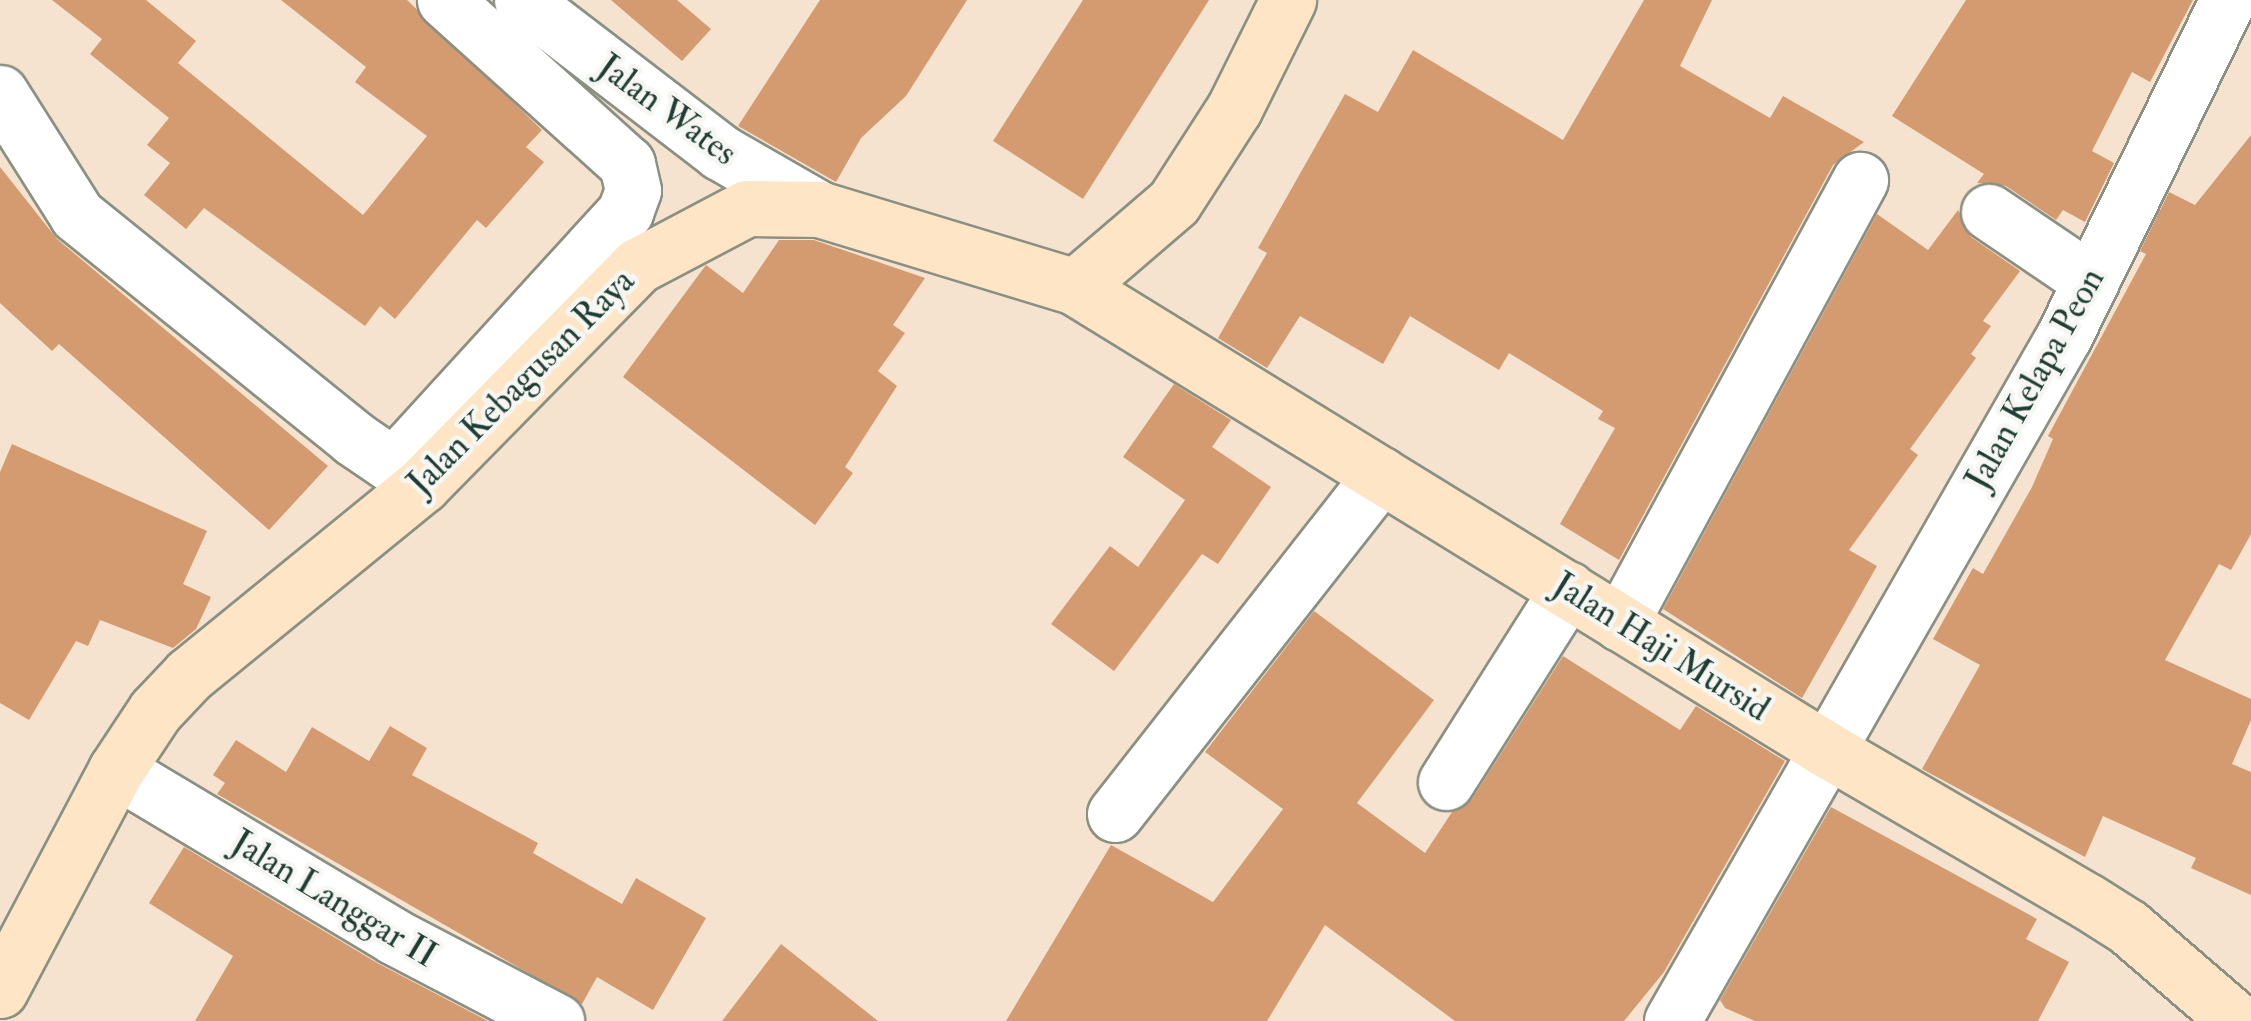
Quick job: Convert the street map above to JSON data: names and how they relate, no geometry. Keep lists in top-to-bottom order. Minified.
{"streets":{"main road":["Jalan Kebagusan Raya","Jalan Haji Mursid"],"street":["Jalan Wates","Jalan Kelapa Peon","Jalan Langgar II"]},"crossings":[["Jalan Wates","Jalan Kebagusan Raya"],["Jalan Kelapa Peon","Jalan Haji Mursid"],["Jalan Kebagusan Raya","Jalan Haji Mursid"],["Jalan Kebagusan Raya","Jalan Langgar II"]]}
